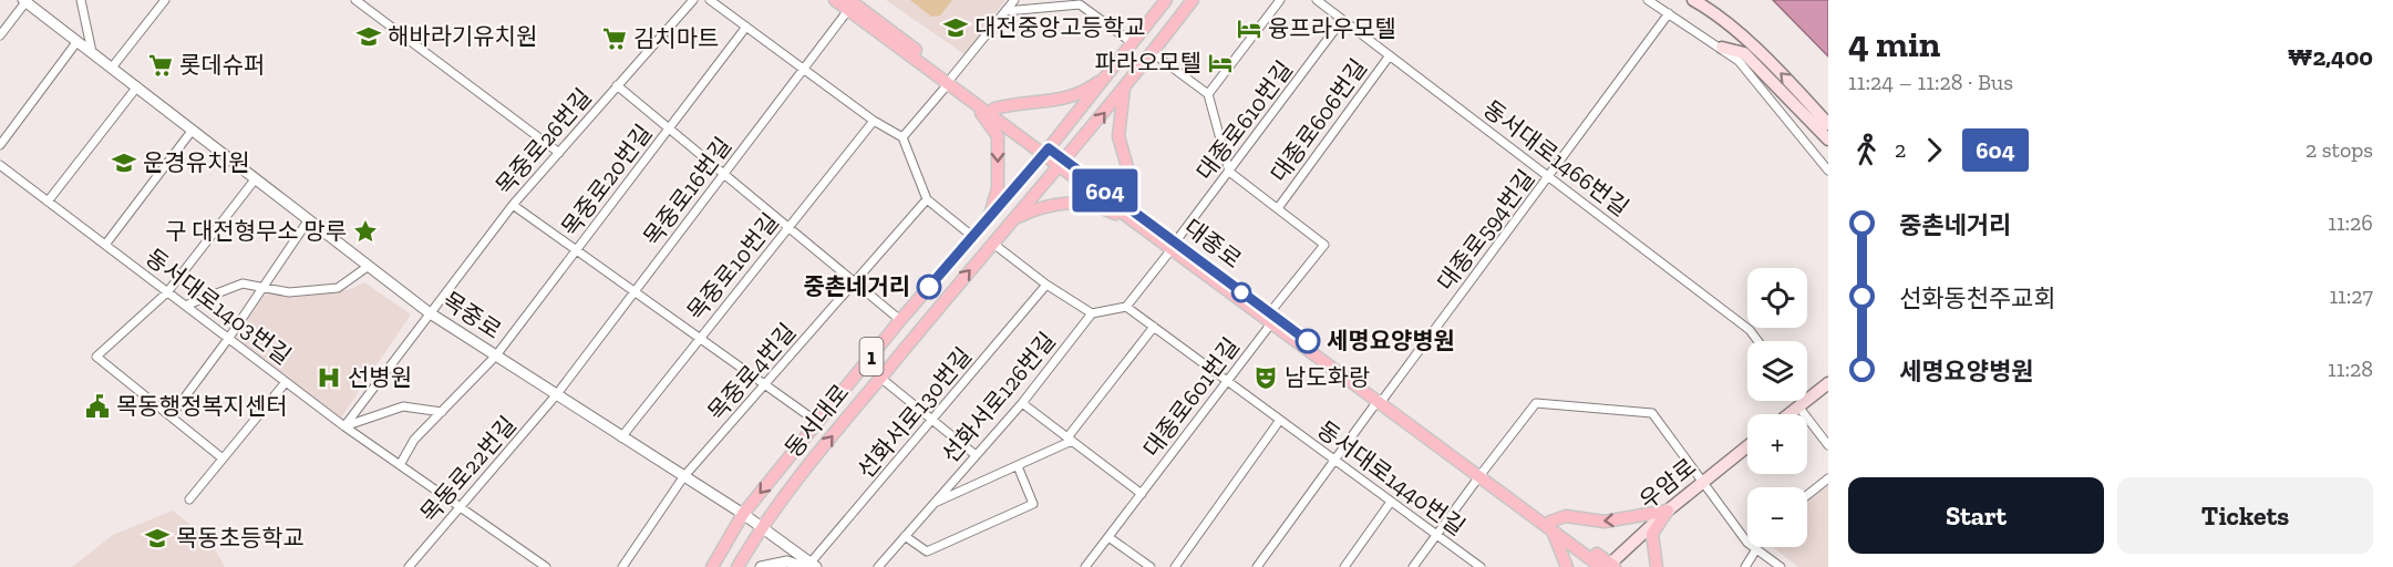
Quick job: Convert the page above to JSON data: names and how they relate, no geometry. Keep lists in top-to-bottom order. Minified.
{"streets":{"main road":["대종로","1","동서대로","우암로"],"street":["대종로610번길","대종로606번길","목중로26번길","동서대로1466번길","목중로20번길","목중로16번길","대종로594번길","목중로10번길","동서대로1403번길","목중로","목중로4번길","선화서로126번길","대종로601번길","선화서로130번길","목동로22번길","동서대로1440번길"]},"crossings":[["대종로610번길","동서대로1466번길"],["대종로610번길","대종로"],["대종로610번길","동서대로1440번길"],["대종로606번길","동서대로1466번길"],["대종로606번길","대종로601번길"],["목중로26번길","동서대로1403번길"],["목중로26번길","목중로"],["동서대로1466번길","대종로594번길"],["목중로20번길","동서대로1403번길"],["목중로20번길","목중로"],["목중로16번길","대종로"],["목중로16번길","목중로"],["목중로16번길","목동로22번길"],["대종로594번길","대종로"],["대종로594번길","동서대로1440번길"],["대종로","대종로601번길"],["대종로","동서대로"],["대종로","우암로"],["목중로10번길","목중로"],["동서대로1403번길","목동로22번길"],["목중로","목중로4번길"],["목중로","선화서로130번길"],["목중로","동서대로"],["목중로","목동로22번길"],["대종로601번길","동서대로1440번길"]],"places":{"school or university":["대전중앙고등학교","해바라기유치원","운경유치원","목동초등학교"],"hotel":["융프라우모텔","파라오모텔"],"supermarket":["김치마트","롯데슈퍼"],"place":["구 대전형무소 망루"],"other":["중촌네거리","세명요양병원"],"hospital":["선병원"],"theatre":["남도화랑"],"public building":["목동행정복지센터"]},"lines":["bus line 604"],"page":{"on_map":"604","heading":["4 min","11:24 – 11:28 · Bus","₩2,400"],"legs":["2","604","2 stops"],"list":[{"name":"중촌네거리","value":"11:26"},{"name":"선화동천주교회","value":"11:27"},{"name":"세명요양병원","value":"11:28"}],"map_buttons":["+","−"],"buttons":["Start","Tickets"]}}
